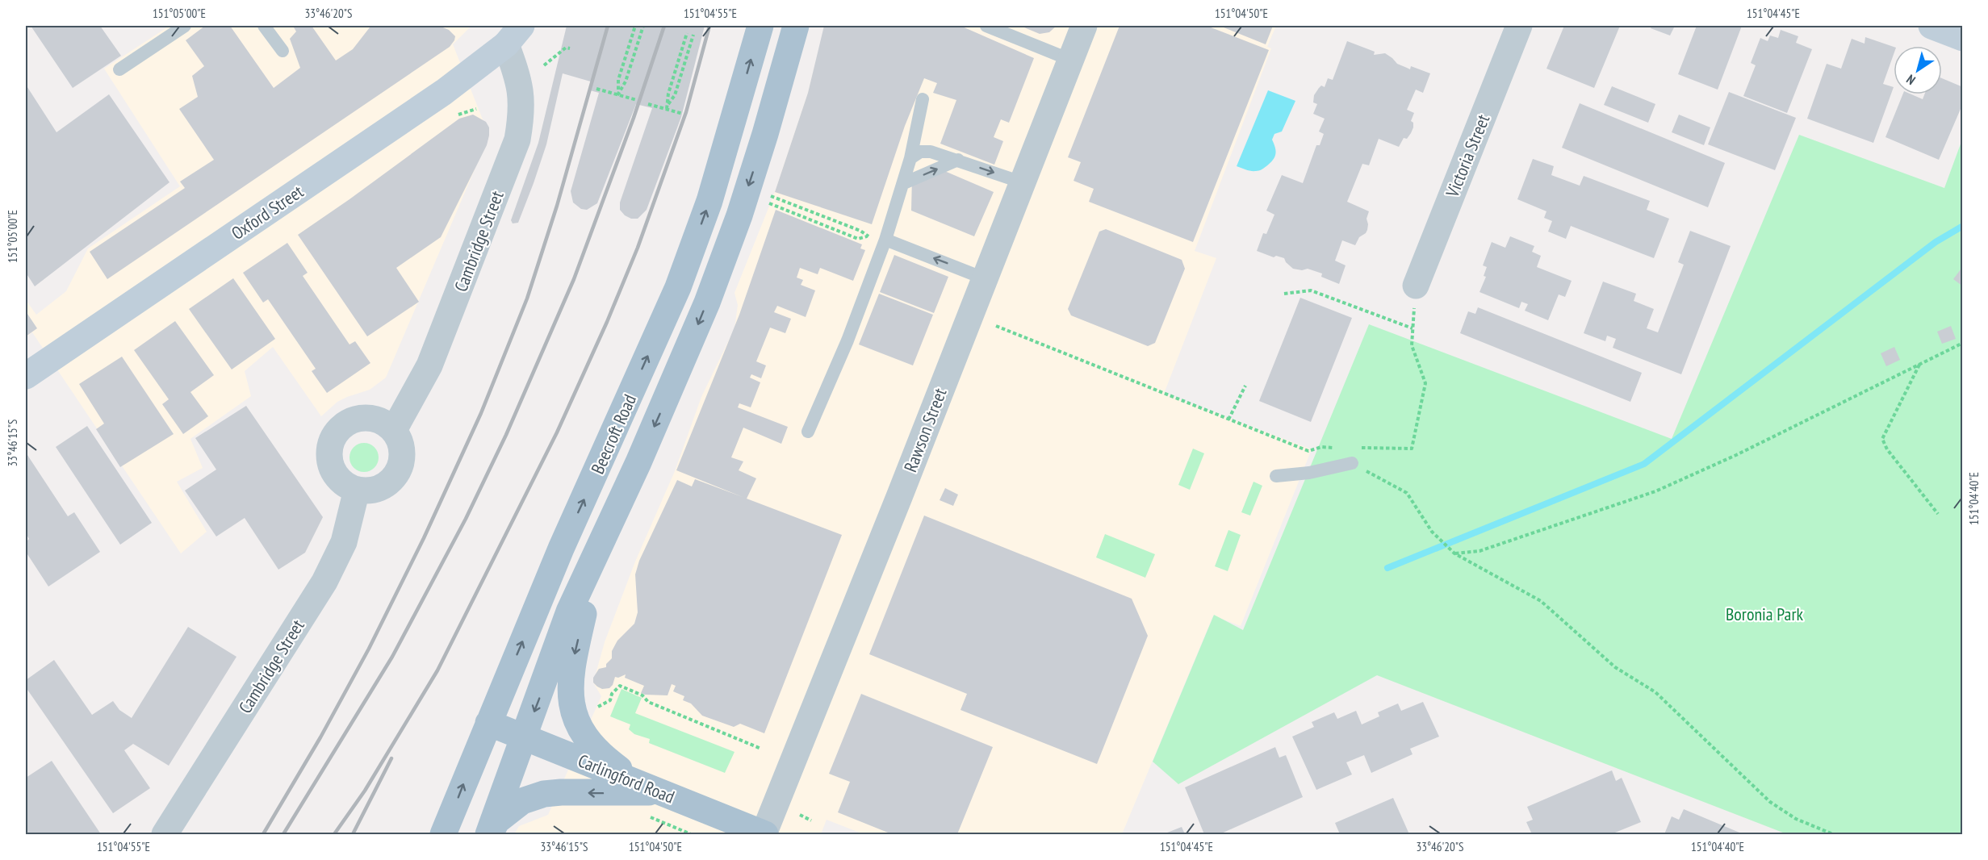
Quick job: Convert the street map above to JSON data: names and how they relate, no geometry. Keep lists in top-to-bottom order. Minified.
{"streets":{"main road":["Beecroft Road","Carlingford Road"],"street":["Victoria Street","Oxford Street","Cambridge Street","Rawson Street"]},"crossings":[["Oxford Street","Cambridge Street"],["Rawson Street","Carlingford Road"],["Beecroft Road","Carlingford Road"]],"parks":["Boronia Park"],"north":"bottom left","coordinates":["151°05'00\"E","33°46'20\"S","151°04'55\"E","151°04'50\"E","151°04'45\"E","33°46'15\"S","151°04'40\"E"]}
